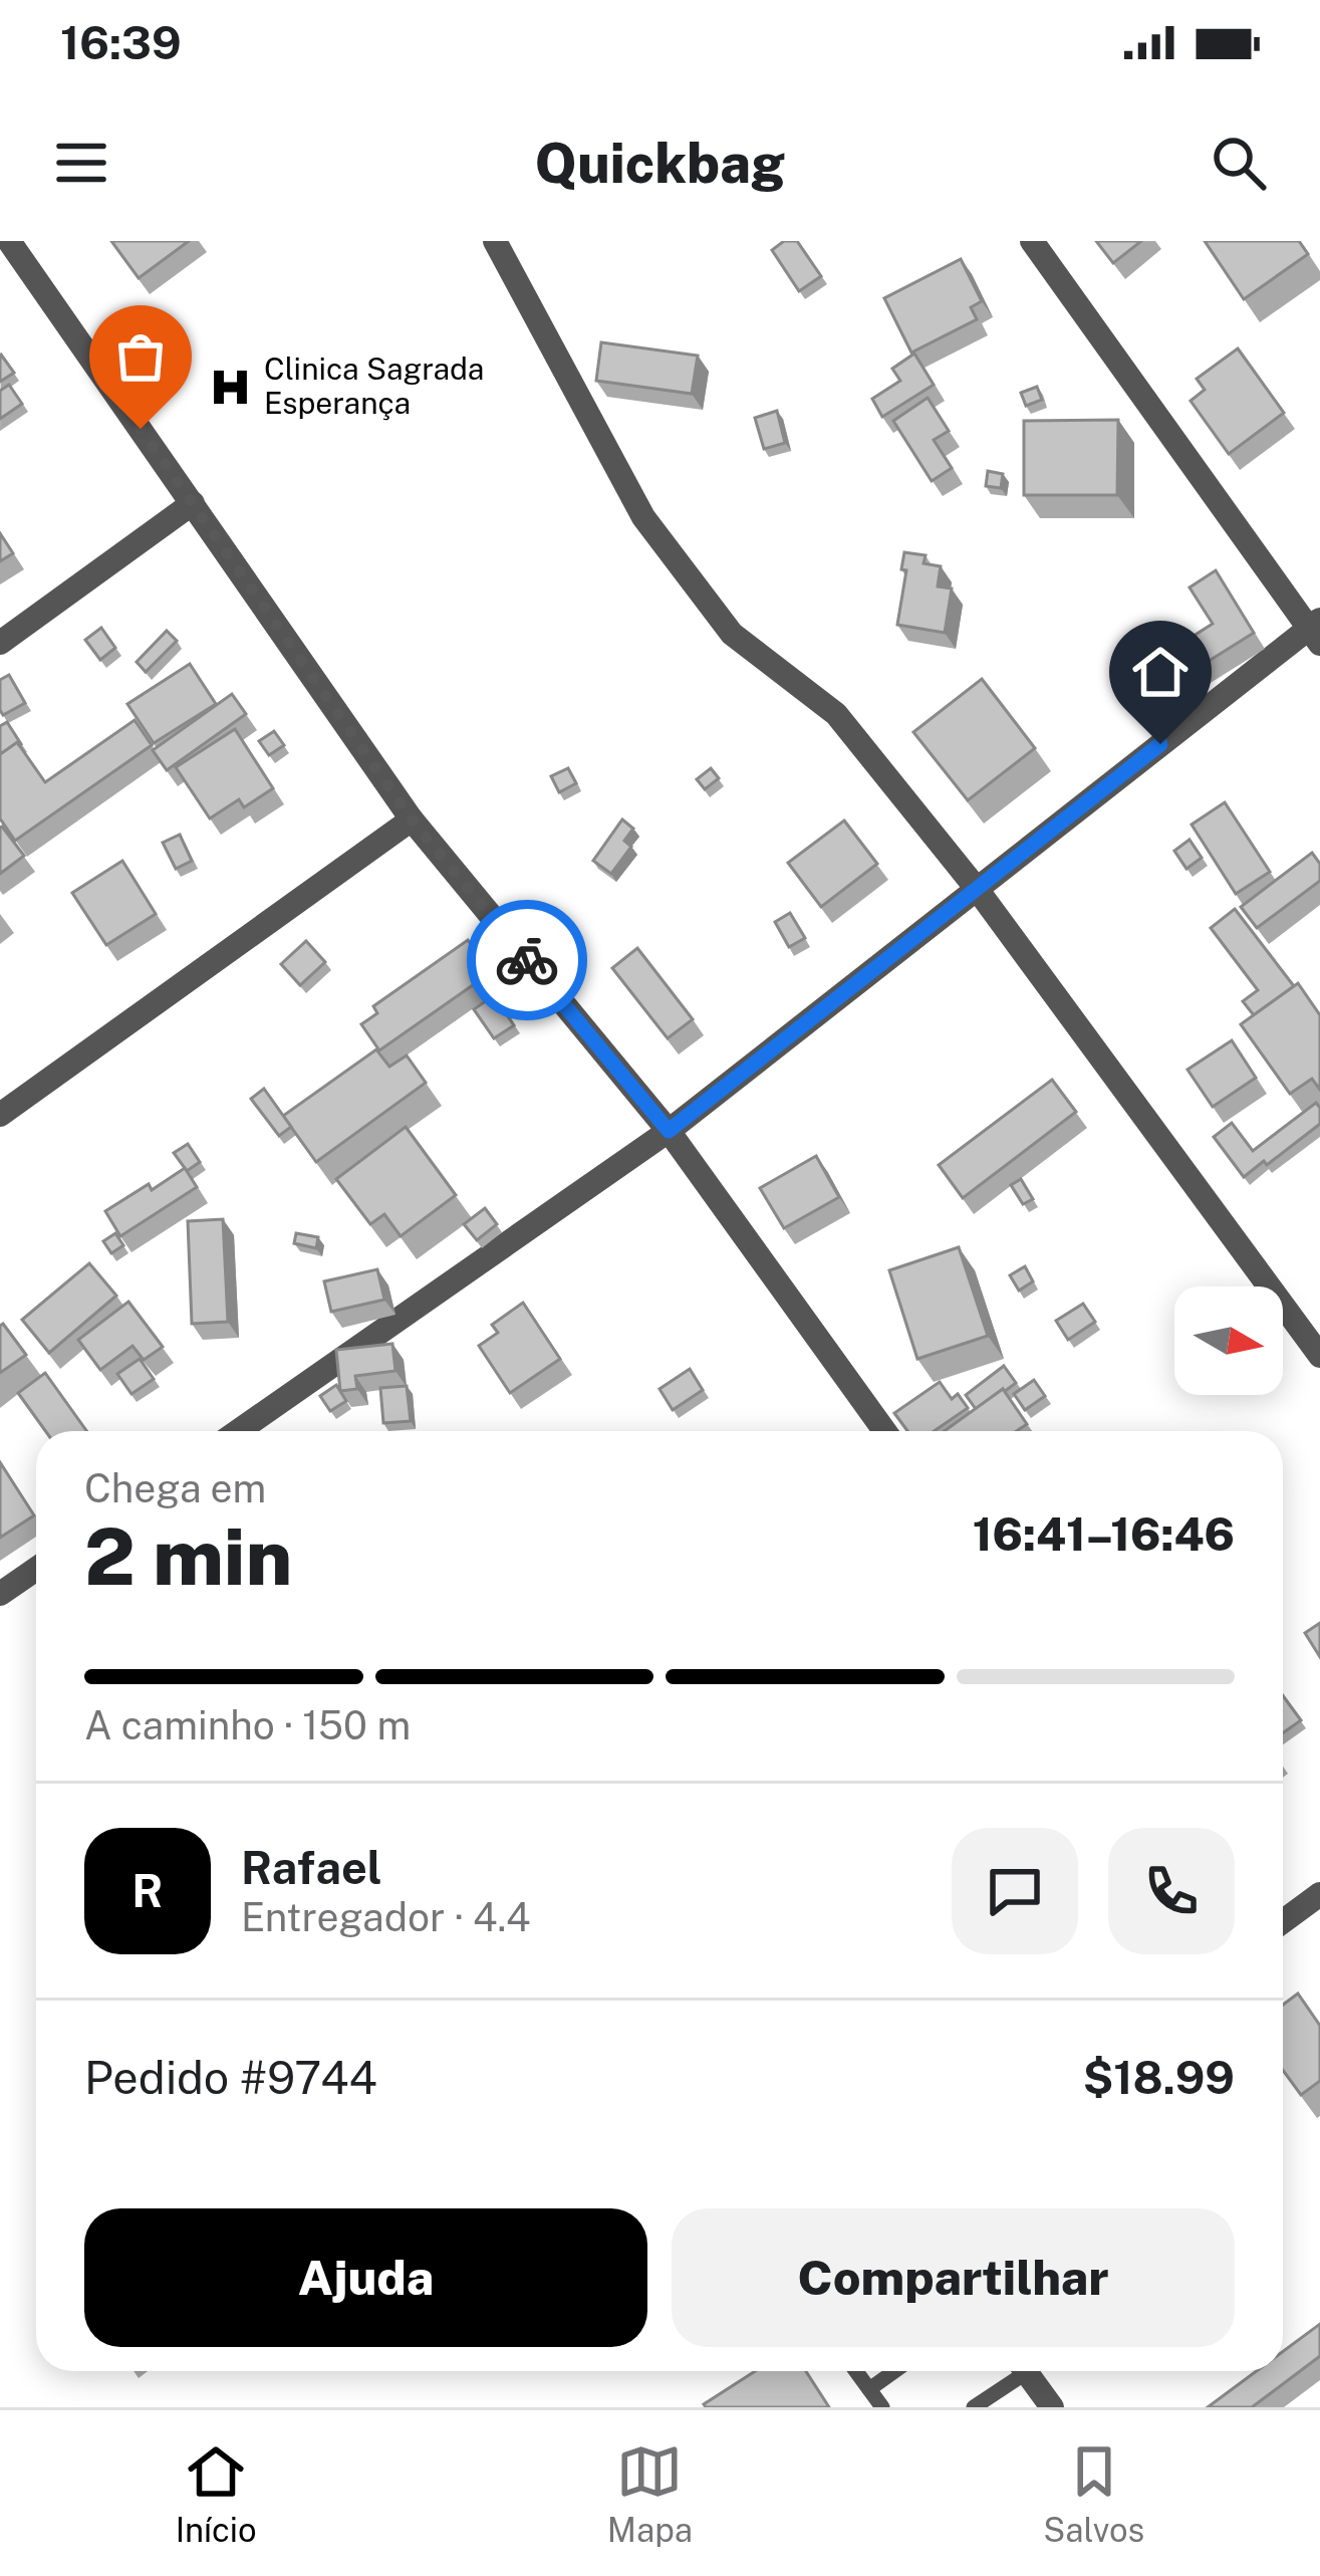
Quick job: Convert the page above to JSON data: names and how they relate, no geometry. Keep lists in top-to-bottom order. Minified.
{"places":{"hospital":["Clinica Sagrada Esperança"]},"north":"right","page":{"status":"16:39","header":"Quickbag","heading":["2 min","Chega em","16:41–16:46"],"panel":["Rafael","Entregador · 4.4","Pedido #9744","$18.99"],"bar":"A caminho · 150 m","round":"R","buttons":["Ajuda","Compartilhar"],"tabs":["Início","Mapa","Salvos"]}}
